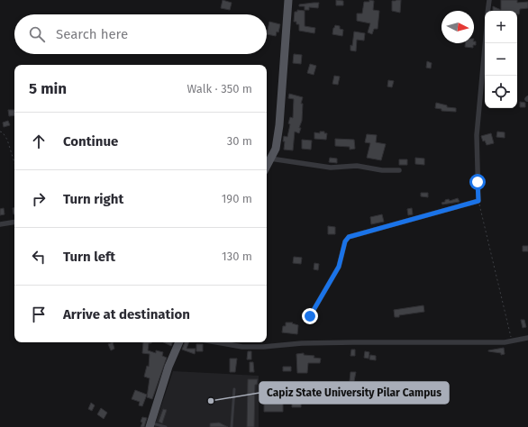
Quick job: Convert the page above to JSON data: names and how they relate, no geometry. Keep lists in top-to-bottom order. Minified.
{"places":["Capiz State University Pilar Campus"],"north":"right","page":{"map_buttons":["+","−"],"search":"Search here","heading":["5 min","Walk · 350 m"],"list":[["Continue","30 m"],["Turn right","190 m"],["Turn left","130 m"],"Arrive at destination"]}}
